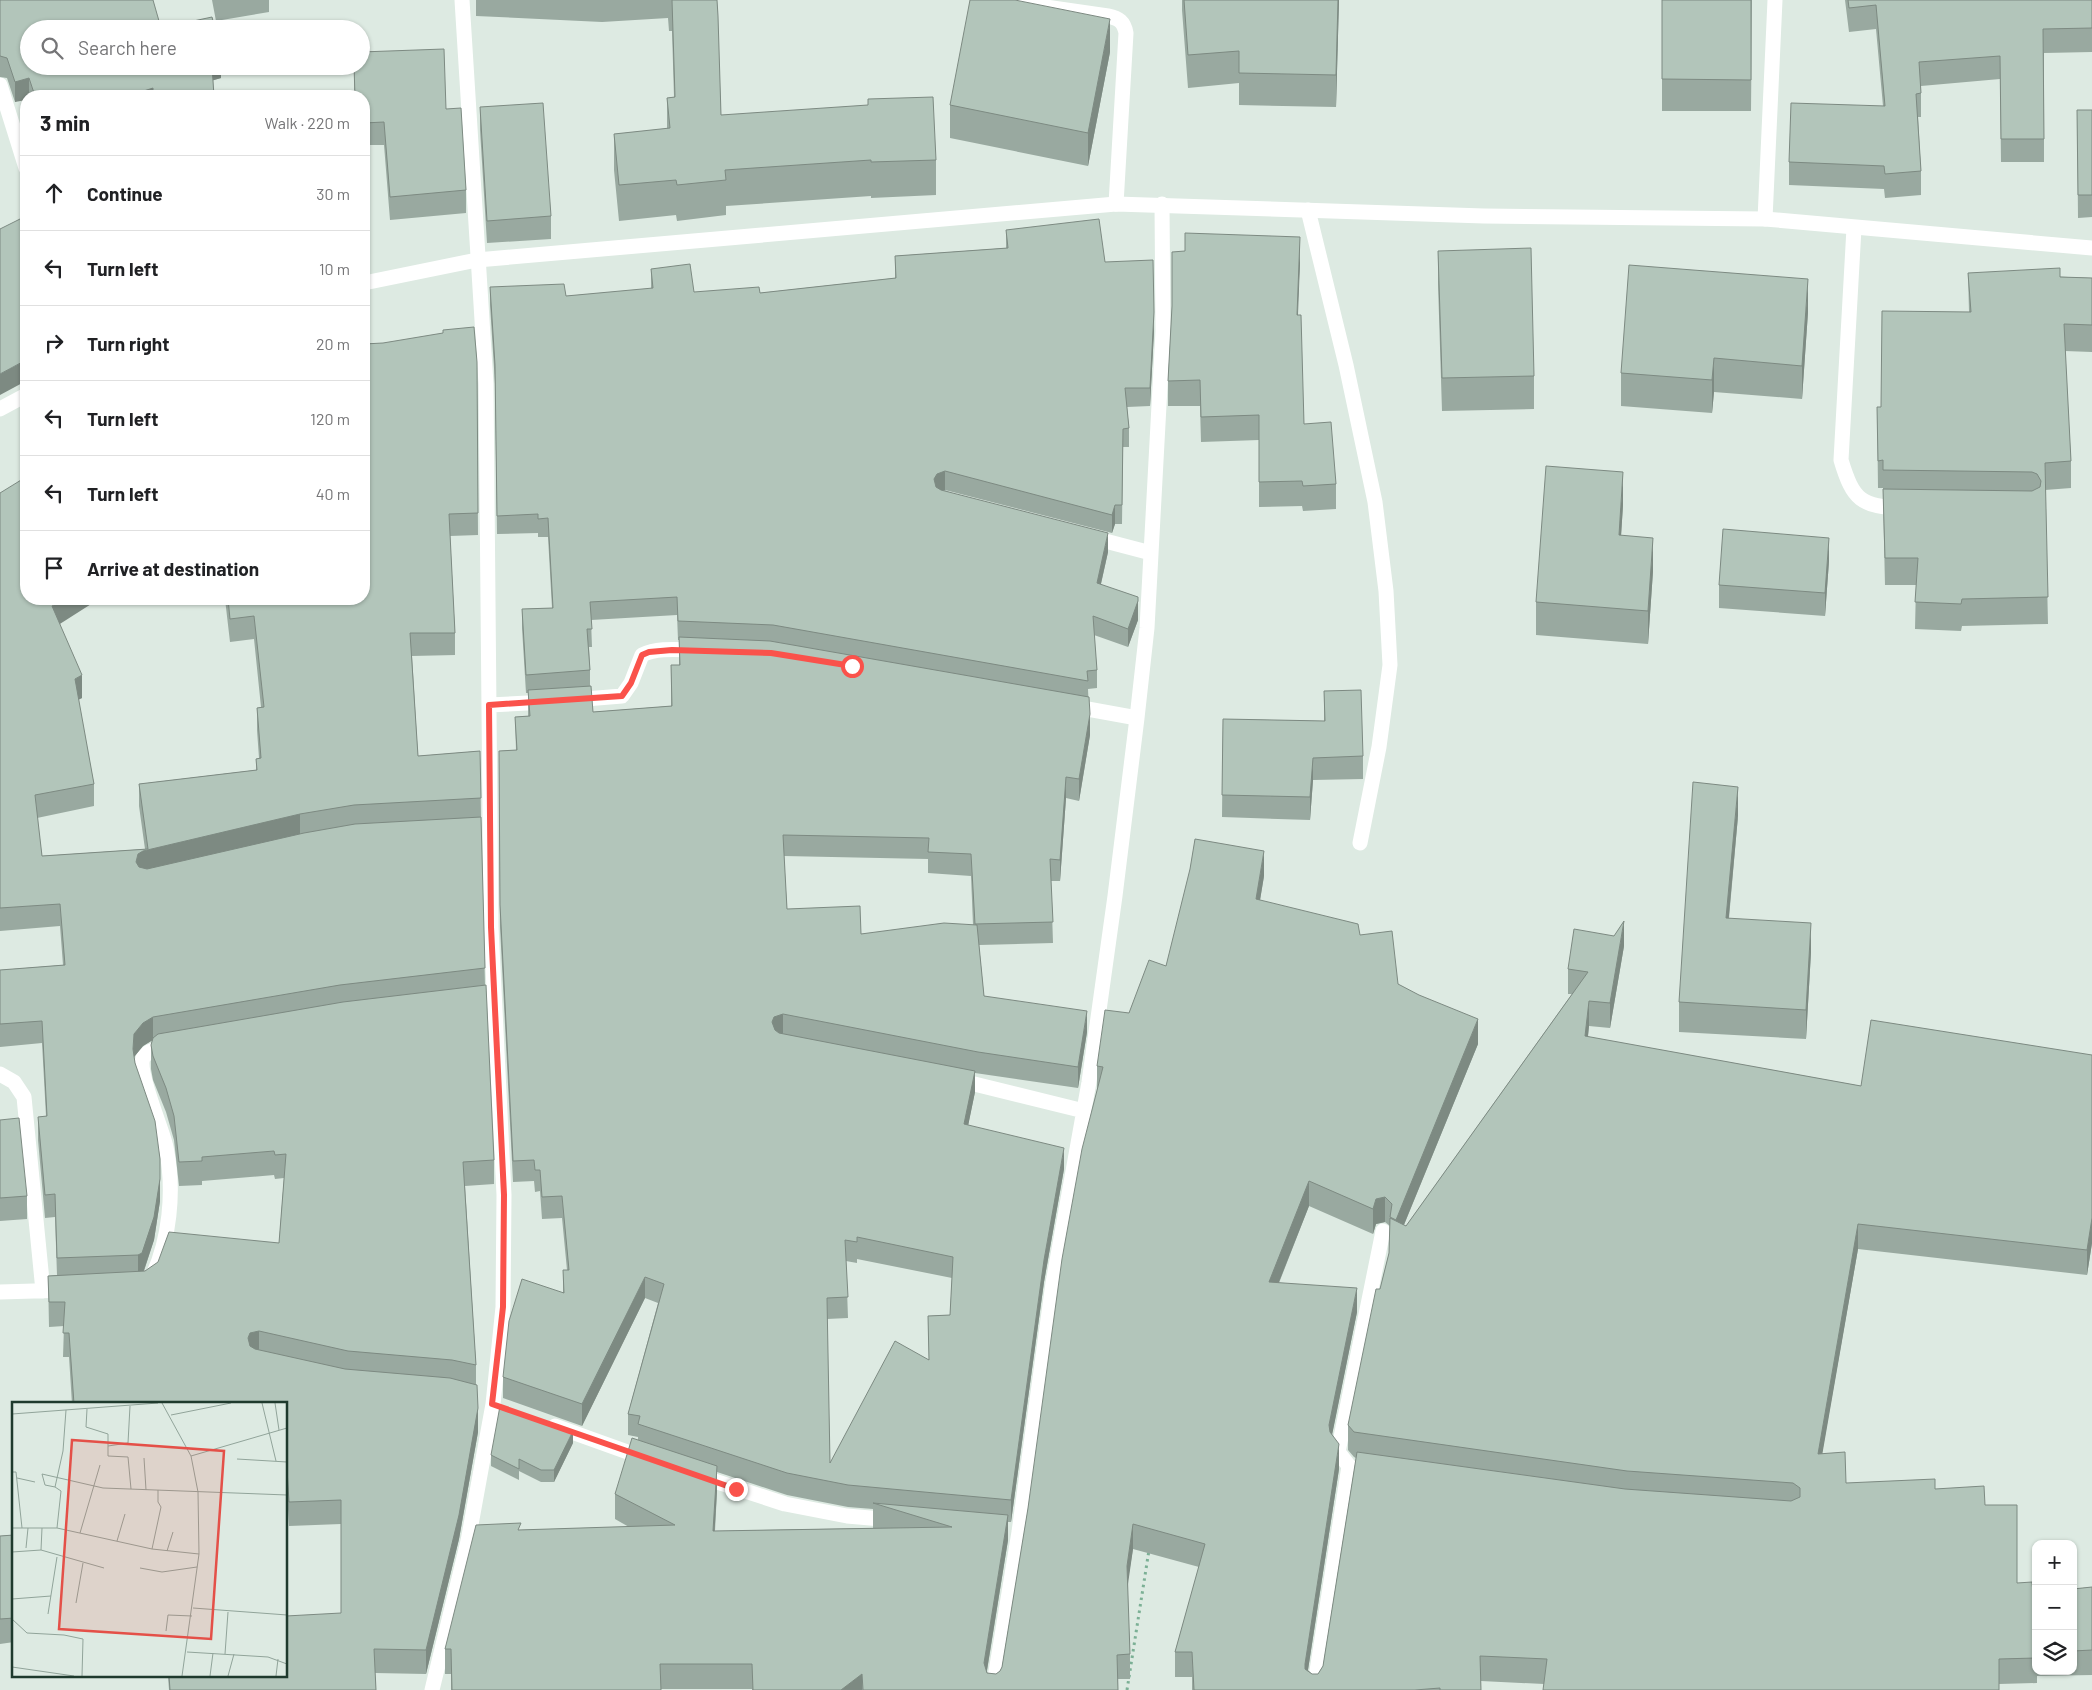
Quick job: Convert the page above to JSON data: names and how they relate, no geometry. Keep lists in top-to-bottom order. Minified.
{"page":{"search":"Search here","heading":["3 min","Walk · 220 m"],"list":[["Continue","30 m"],["Turn left","10 m"],["Turn right","20 m"],["Turn left","120 m"],["Turn left","40 m"],"Arrive at destination"],"map_buttons":["+","−"]}}
